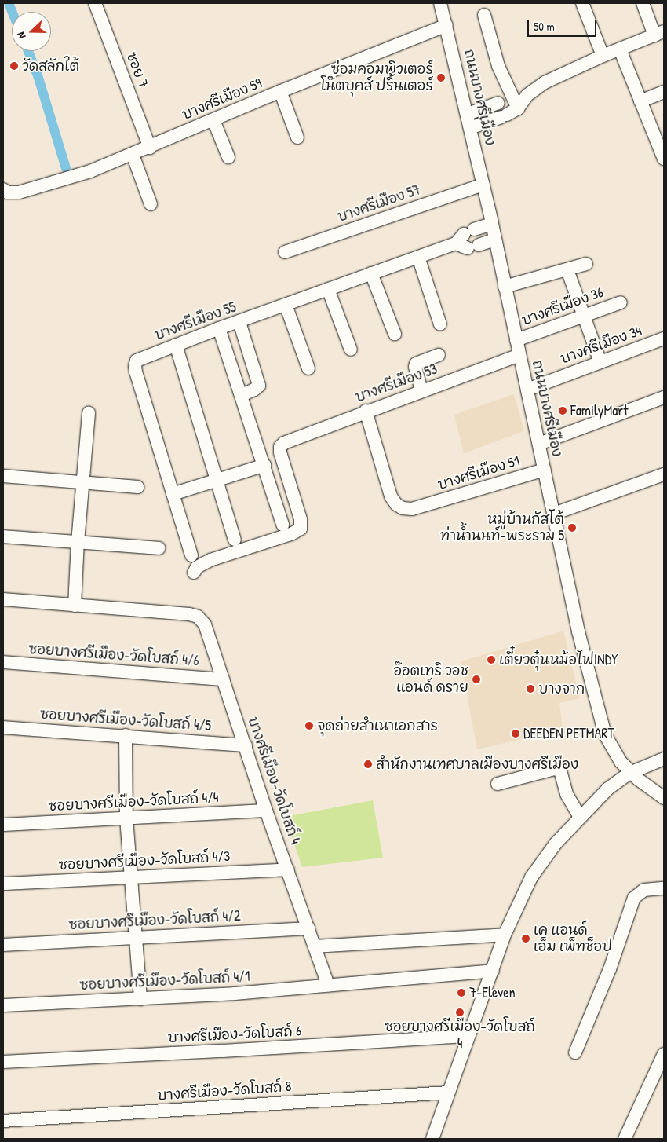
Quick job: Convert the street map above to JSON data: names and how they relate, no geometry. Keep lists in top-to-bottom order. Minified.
{"streets":{"street":["ซอย 7","ถนนบางศรีเมือง","บางศรีเมือง 59","บางศรีเมือง 57","บางศรีเมือง 36","บางศรีเมือง 55","บางศรีเมือง 34","บางศรีเมือง 53","บางศรีเมือง 51","ซอยบางศรีเมือง-วัดโบสถ์ 4/6","ซอยบางศรีเมือง-วัดโบสถ์ 4/5","บางศรีเมือง-วัดโบสถ์ 4","ซอยบางศรีเมือง-วัดโบสถ์ 4/4","ซอยบางศรีเมือง-วัดโบสถ์ 4/3","ซอยบางศรีเมือง-วัดโบสถ์ 4/2","ซอยบางศรีเมือง-วัดโบสถ์ 4/1","บางศรีเมือง-วัดโบสถ์ 6","บางศรีเมือง-วัดโบสถ์ 8"]},"crossings":[["ซอย 7","บางศรีเมือง 59"],["ถนนบางศรีเมือง","บางศรีเมือง 59"],["ถนนบางศรีเมือง","บางศรีเมือง 57"],["ถนนบางศรีเมือง","บางศรีเมือง 36"],["ถนนบางศรีเมือง","บางศรีเมือง 55"],["ถนนบางศรีเมือง","บางศรีเมือง 34"],["ถนนบางศรีเมือง","บางศรีเมือง 53"],["ถนนบางศรีเมือง","บางศรีเมือง 51"],["บางศรีเมือง 53","บางศรีเมือง 51"],["ซอยบางศรีเมือง-วัดโบสถ์ 4/6","บางศรีเมือง-วัดโบสถ์ 4"],["ซอยบางศรีเมือง-วัดโบสถ์ 4/5","บางศรีเมือง-วัดโบสถ์ 4"],["บางศรีเมือง-วัดโบสถ์ 4","ซอยบางศรีเมือง-วัดโบสถ์ 4/4"],["บางศรีเมือง-วัดโบสถ์ 4","ซอยบางศรีเมือง-วัดโบสถ์ 4/3"],["บางศรีเมือง-วัดโบสถ์ 4","ซอยบางศรีเมือง-วัดโบสถ์ 4/2"],["บางศรีเมือง-วัดโบสถ์ 4","ซอยบางศรีเมือง-วัดโบสถ์ 4/1"]],"places":["วัดสลักใต้","ซ่อมคอมพิวเตอร์ โน๊ตบุคส์ ปริ้นเตอร์","FamilyMart","หมู่บ้านกัสโต้ ท่าน้ำนนท์-พระราม 5","เตี๋ยวตุ๋นหม้อไฟINDY","อ๊อตเทริ วอช แอนด์ ดราย","บางจาก","จุดถ่ายสำเนาเอกสาร","DEEDEN PETMART","สำนักงานเทศบาลเมืองบางศรีเมือง","เค แอนด์ เอ็ม เพ็ทช็อป","7-Eleven","ซอยบางศรีเมือง-วัดโบสถ์ 4"],"scale_bar":"50 m","north":"left"}
